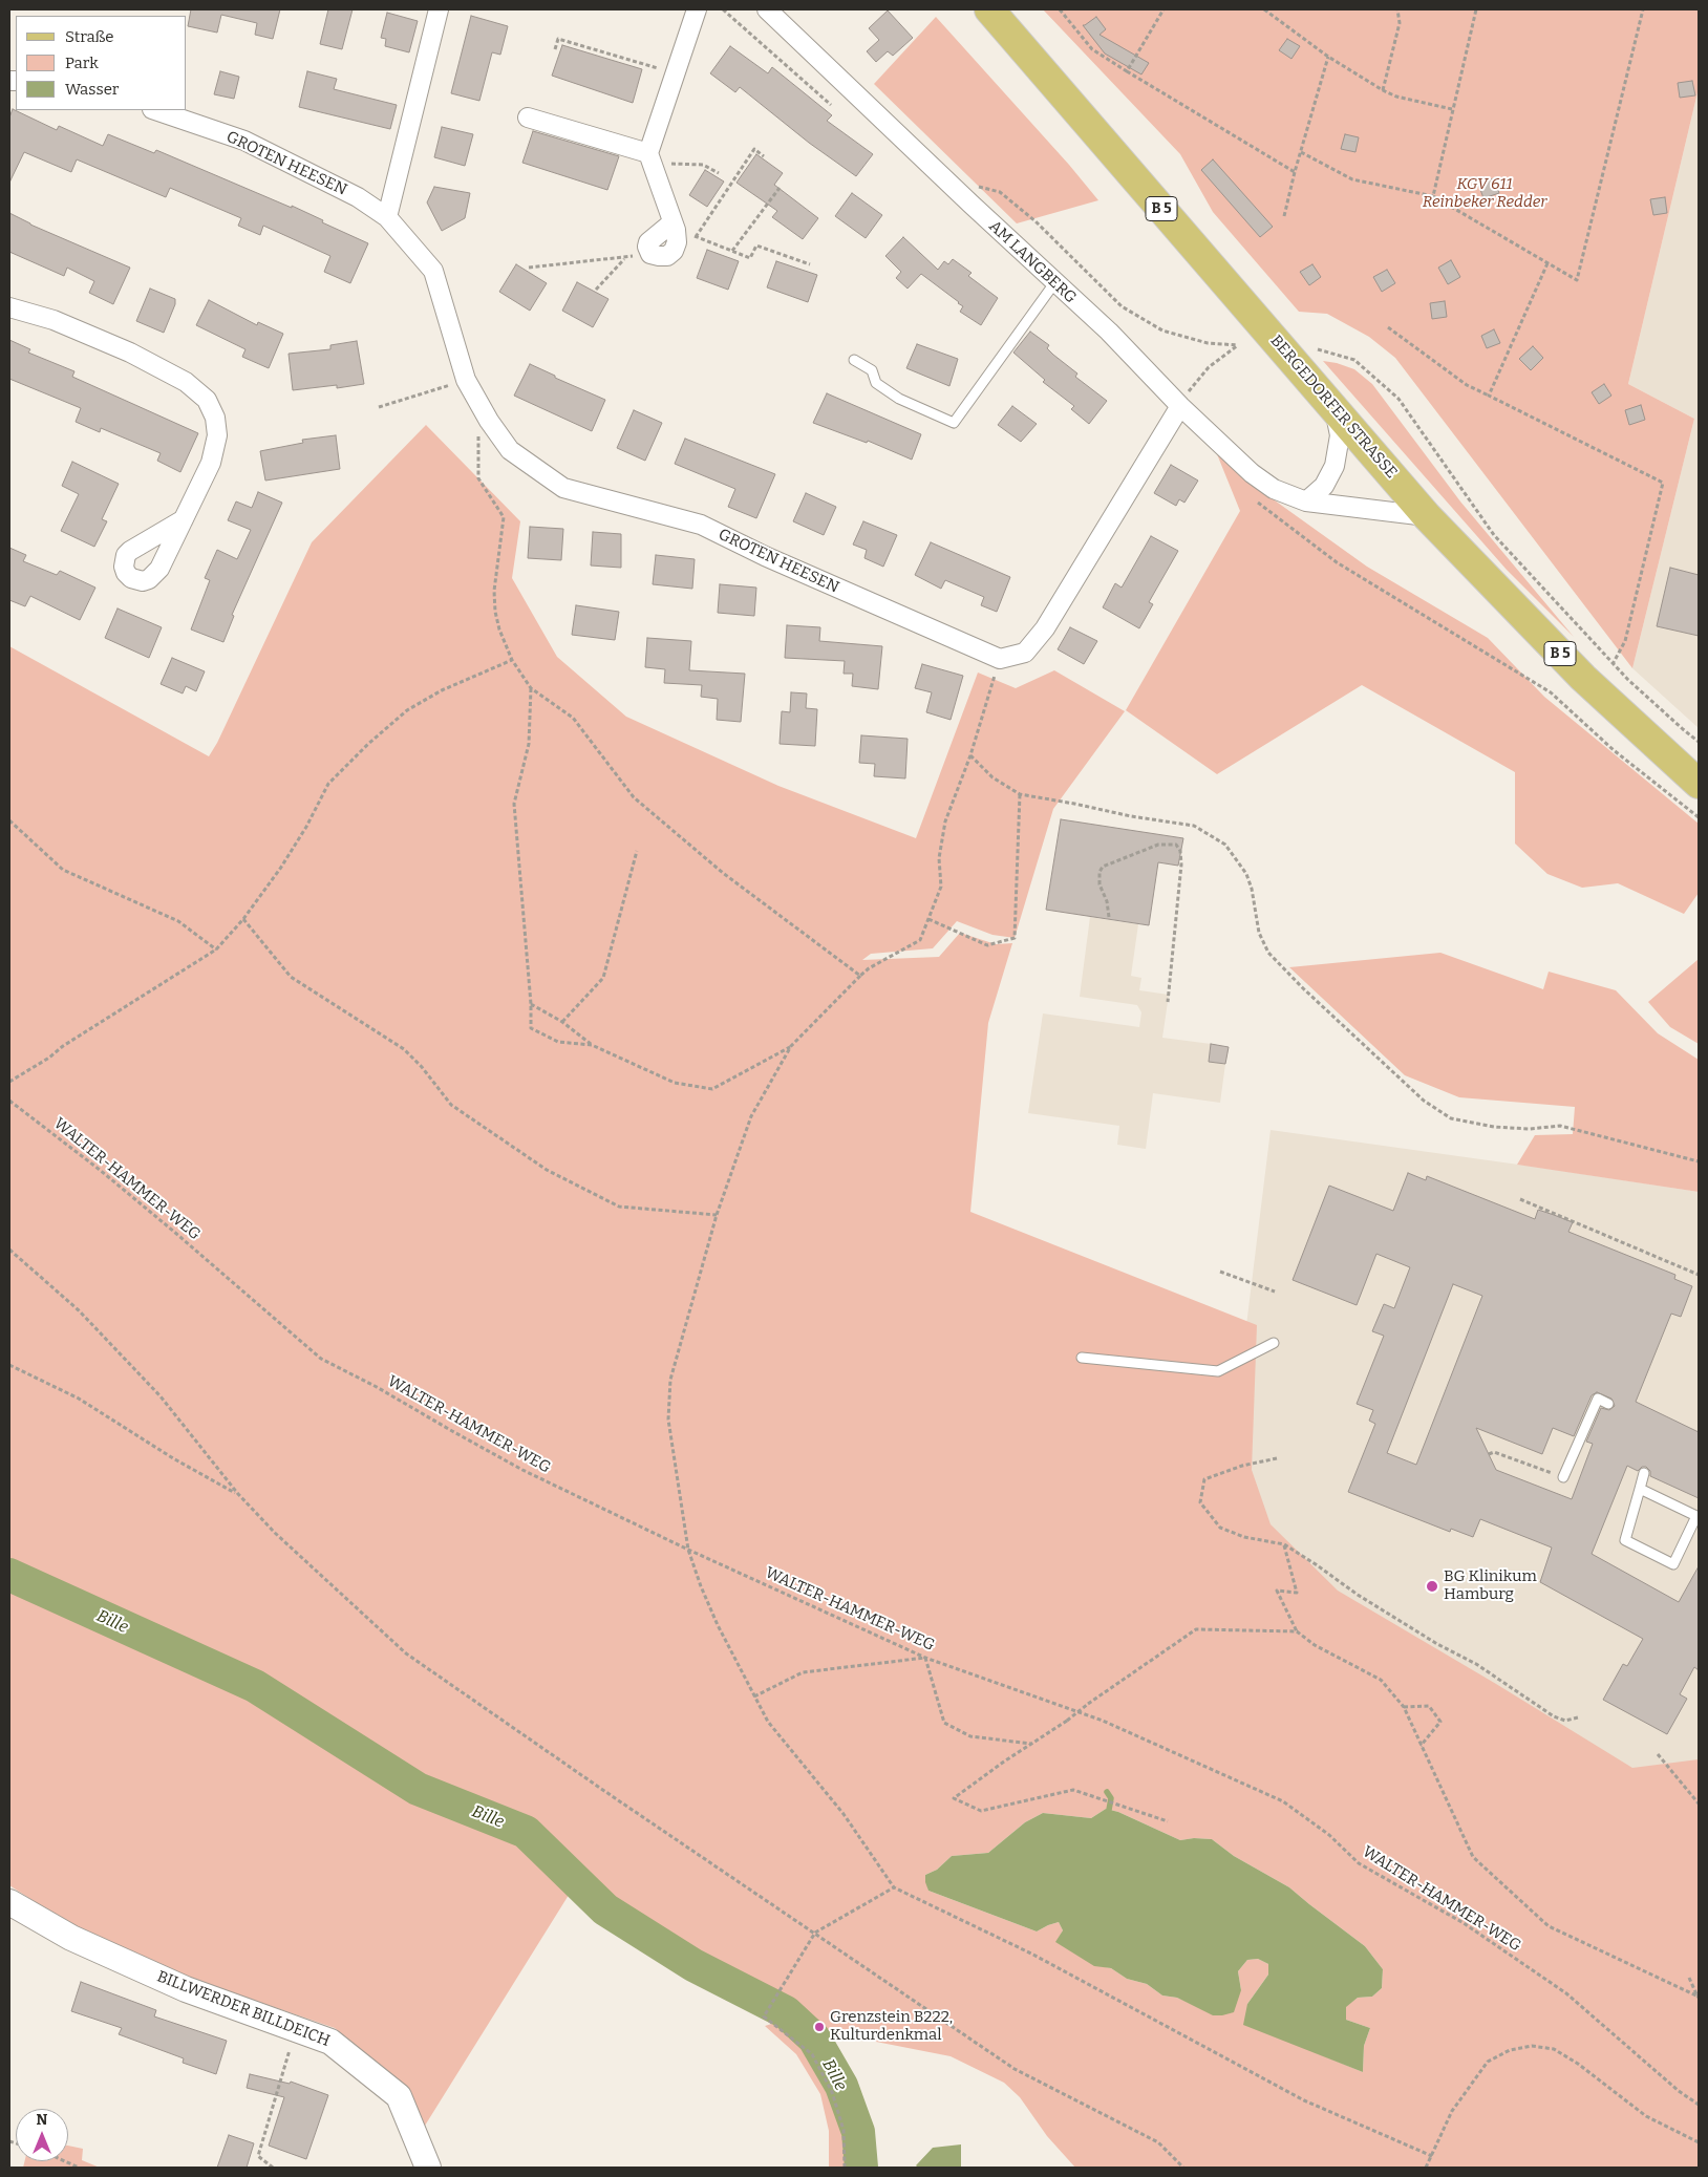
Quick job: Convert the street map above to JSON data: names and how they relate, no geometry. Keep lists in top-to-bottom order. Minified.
{"streets":{"main road":["B 5","BERGEDORFER STRASSE"],"street":["GROTEN HEESEN","AM LANGBERG","BILLWERDER BILLDEICH"],"path":["WALTER-HAMMER-WEG"]},"crossings":[["AM LANGBERG","BERGEDORFER STRASSE"]],"water":["Bille"],"parks":["KGV 611 Reinbeker Redder"],"places":["BG Klinikum Hamburg","Grenzstein B222, Kulturdenkmal"],"legend":["Straße","Park","Wasser"],"north":"top"}
